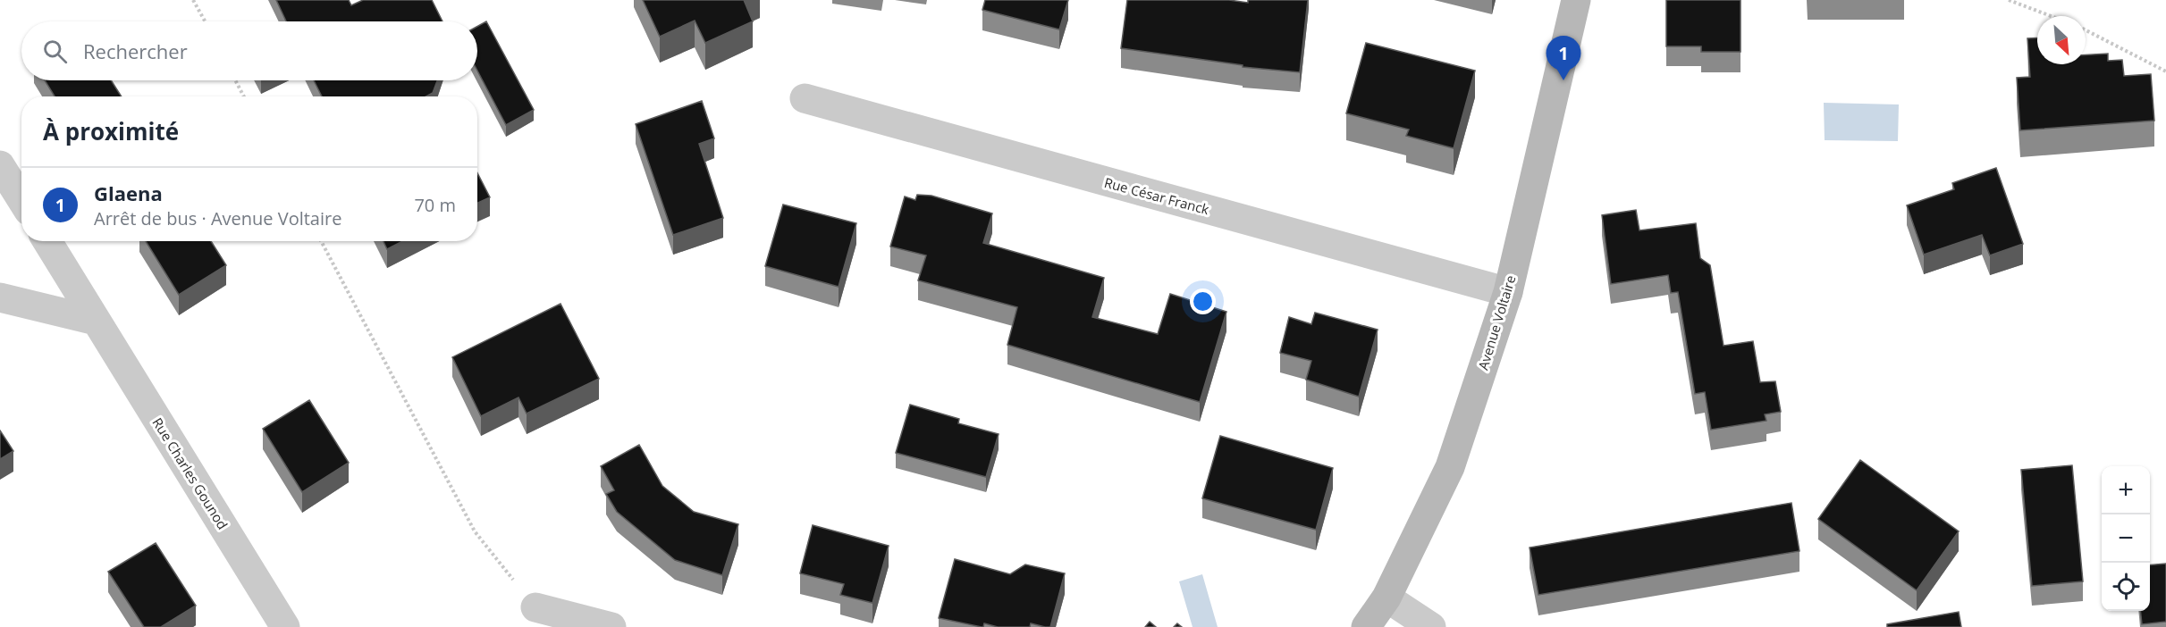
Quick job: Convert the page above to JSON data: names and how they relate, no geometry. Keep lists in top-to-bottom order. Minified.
{"streets":{"main road":["Avenue Voltaire"],"street":["Rue César Franck","Rue Charles Gounod"]},"crossings":[["Rue César Franck","Avenue Voltaire"]],"north":"bottom right","page":{"search":"Rechercher","pins":"1","heading":"À proximité","list":[{"mark":"1","name":"Glaena","note":"Arrêt de bus · Avenue Voltaire","value":"70 m"}],"map_buttons":["+","−"]}}
